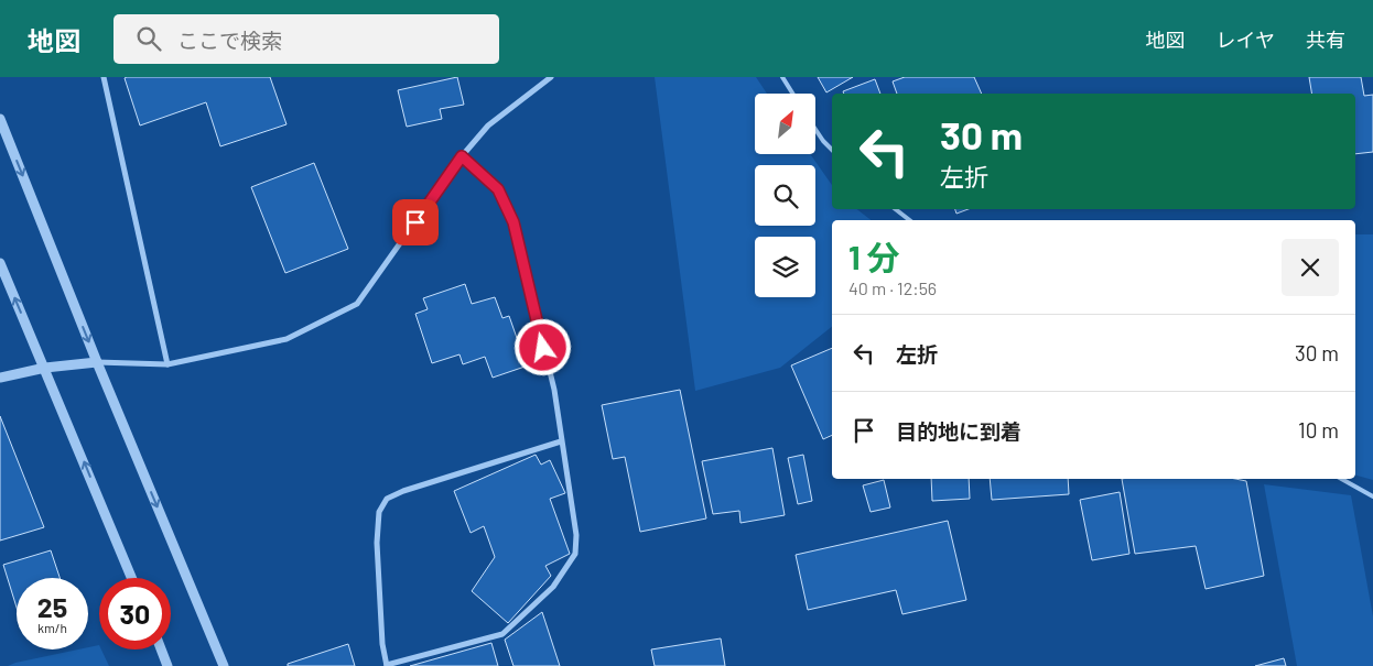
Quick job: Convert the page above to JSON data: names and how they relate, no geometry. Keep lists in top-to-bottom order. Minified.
{"north":"top right","page":{"header":"地図","search":"ここで検索","nav":["地図","レイヤ","共有"],"turn":["30 m","左折"],"heading":["1 分","40 m · 12:56"],"list":[{"name":"左折","value":"30 m"},{"name":"目的地に到着","value":"10 m"}],"speed":"25 km/h","limit":"30"}}
